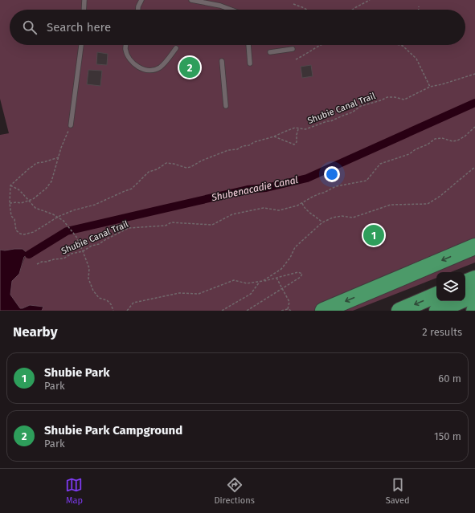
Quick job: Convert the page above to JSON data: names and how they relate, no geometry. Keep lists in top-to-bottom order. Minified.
{"streets":{"path":["Shubie Canal Trail"]},"water":["Shubenacadie Canal"],"page":{"search":"Search here","pins":["2","1"],"heading":["Nearby","2 results"],"list":[{"mark":"1","name":"Shubie Park","note":"Park","value":"60 m"},{"mark":"2","name":"Shubie Park Campground","note":"Park","value":"150 m"}],"nav":["Map","Directions","Saved"]}}
